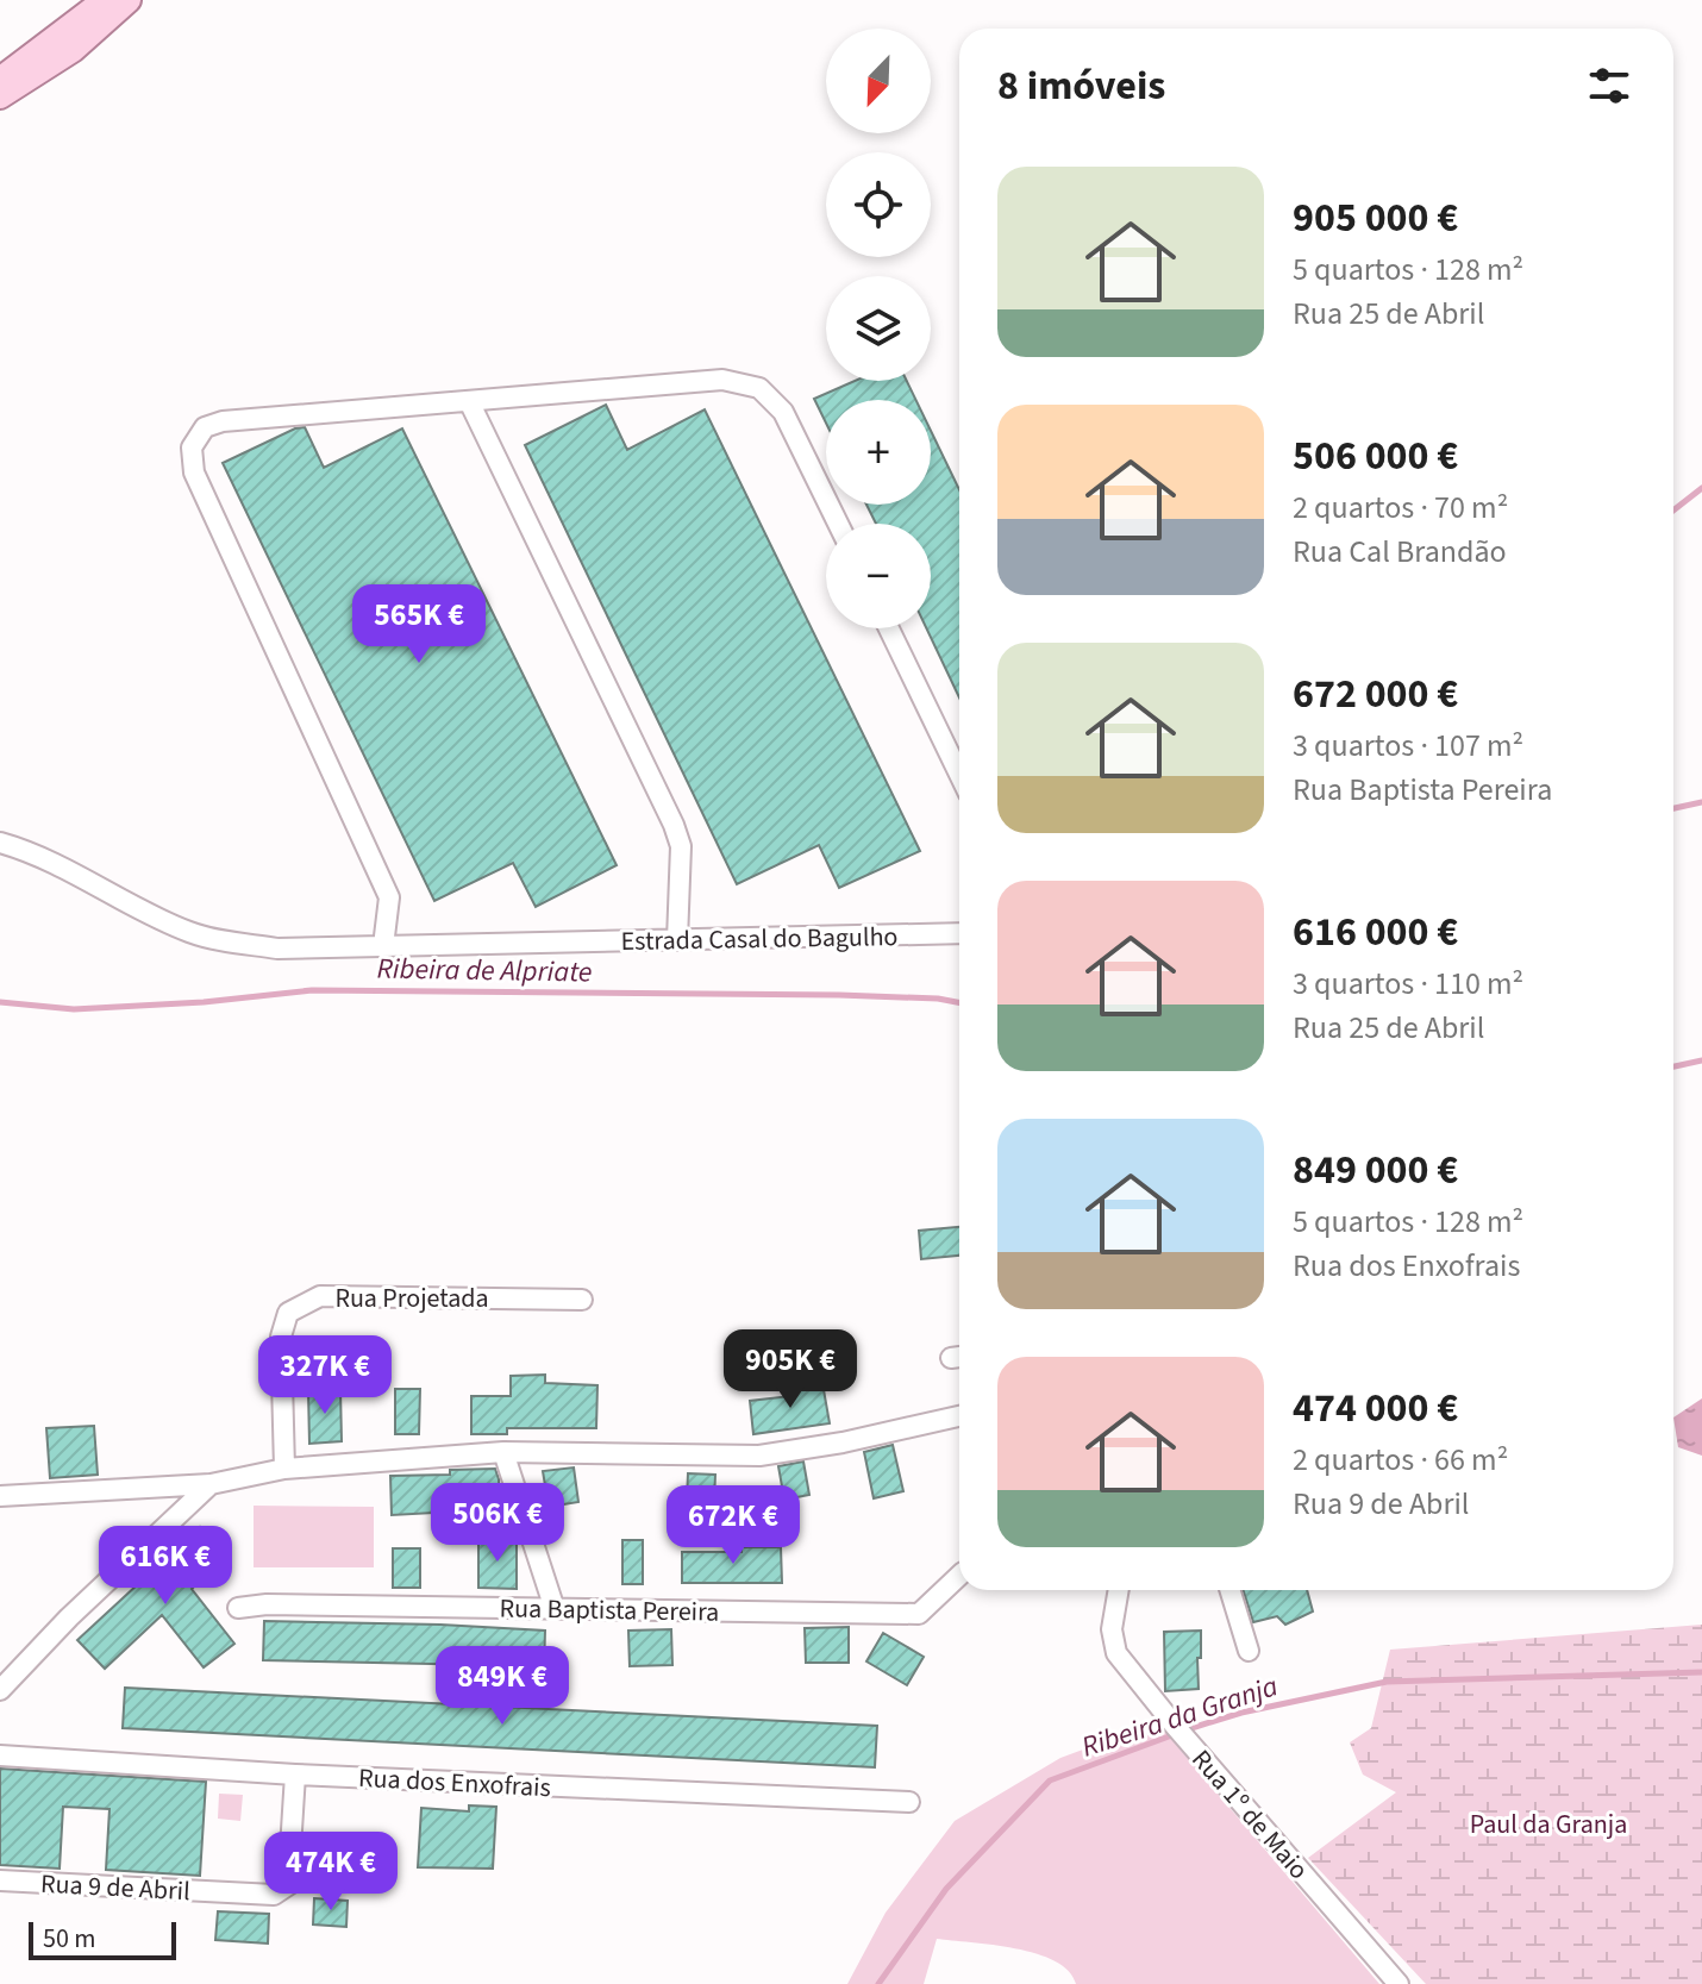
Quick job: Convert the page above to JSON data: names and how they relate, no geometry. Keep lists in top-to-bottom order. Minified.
{"streets":{"street":["Estrada Casal do Bagulho","Rua Projetada","Rua Baptista Pereira","Rua dos Enxofrais","Rua 1º de Maio","Rua 9 de Abril"]},"crossings":[["Rua dos Enxofrais","Rua 9 de Abril"]],"water":["Ribeira de Alpriate","Ribeira da Granja"],"parks":["Paul da Granja"],"scale_bar":"50 m","north":"bottom left","page":{"map_buttons":["+","−"],"heading":"8 imóveis","list":[{"name":"905 000 €","note":"5 quartos · 128 m² · Rua 25 de Abril"},{"name":"506 000 €","note":"2 quartos · 70 m² · Rua Cal Brandão"},{"name":"672 000 €","note":"3 quartos · 107 m² · Rua Baptista Pereira"},{"name":"616 000 €","note":"3 quartos · 110 m² · Rua 25 de Abril"},{"name":"849 000 €","note":"5 quartos · 128 m² · Rua dos Enxofrais"},{"name":"474 000 €","note":"2 quartos · 66 m² · Rua 9 de Abril"}],"price":["565K €","905K €","327K €","506K €","672K €","616K €","849K €","474K €"],"scale":"50 m"}}
